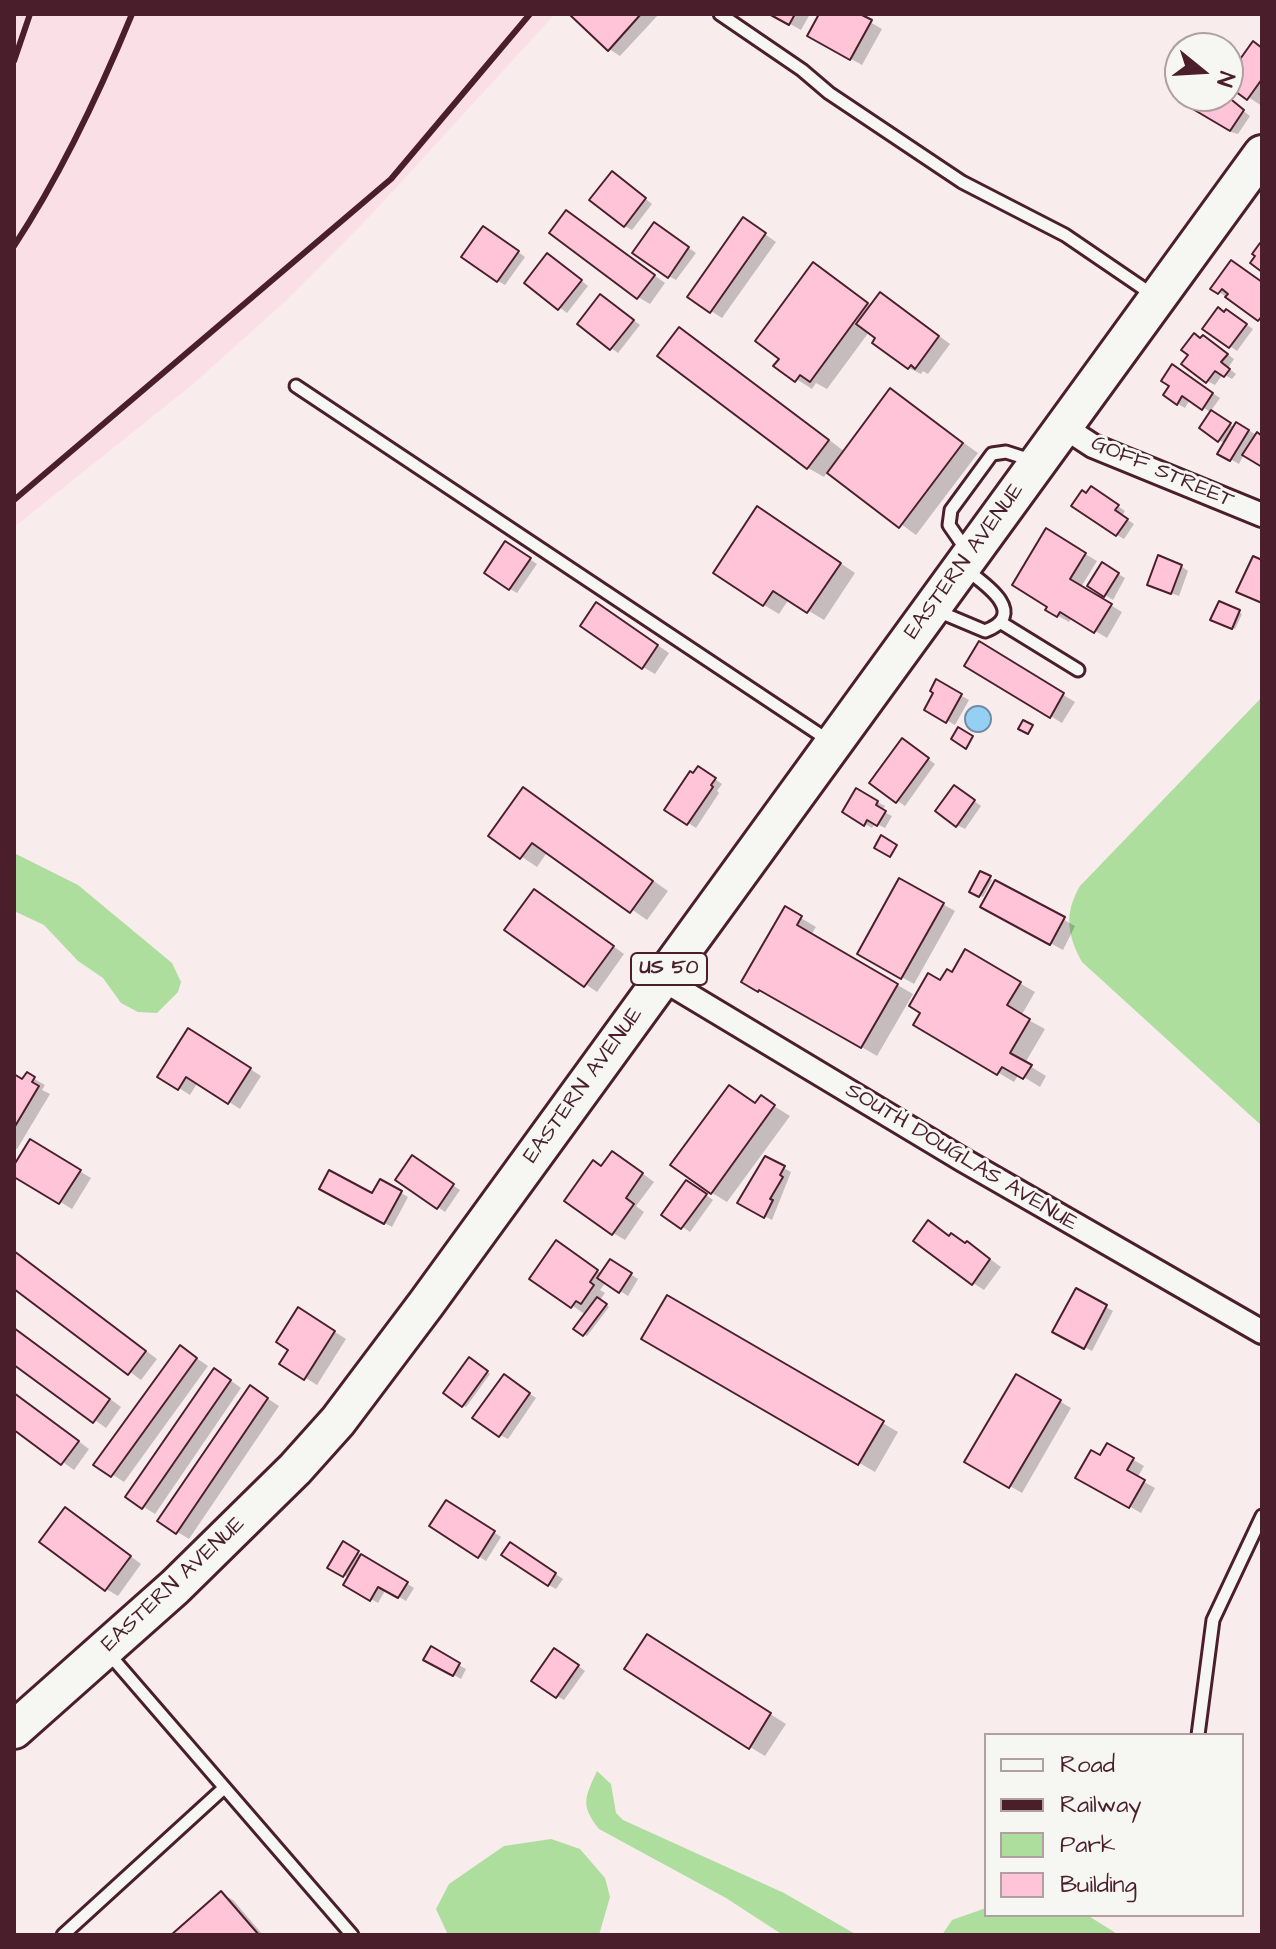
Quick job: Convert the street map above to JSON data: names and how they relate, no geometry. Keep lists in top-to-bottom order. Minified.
{"streets":{"main road":["EASTERN AVENUE","US 50"],"street":["GOFF STREET","SOUTH DOUGLAS AVENUE"]},"crossings":[["GOFF STREET","EASTERN AVENUE"],["EASTERN AVENUE","SOUTH DOUGLAS AVENUE"]],"legend":["Road","Railway","Park","Building"],"north":"right"}
